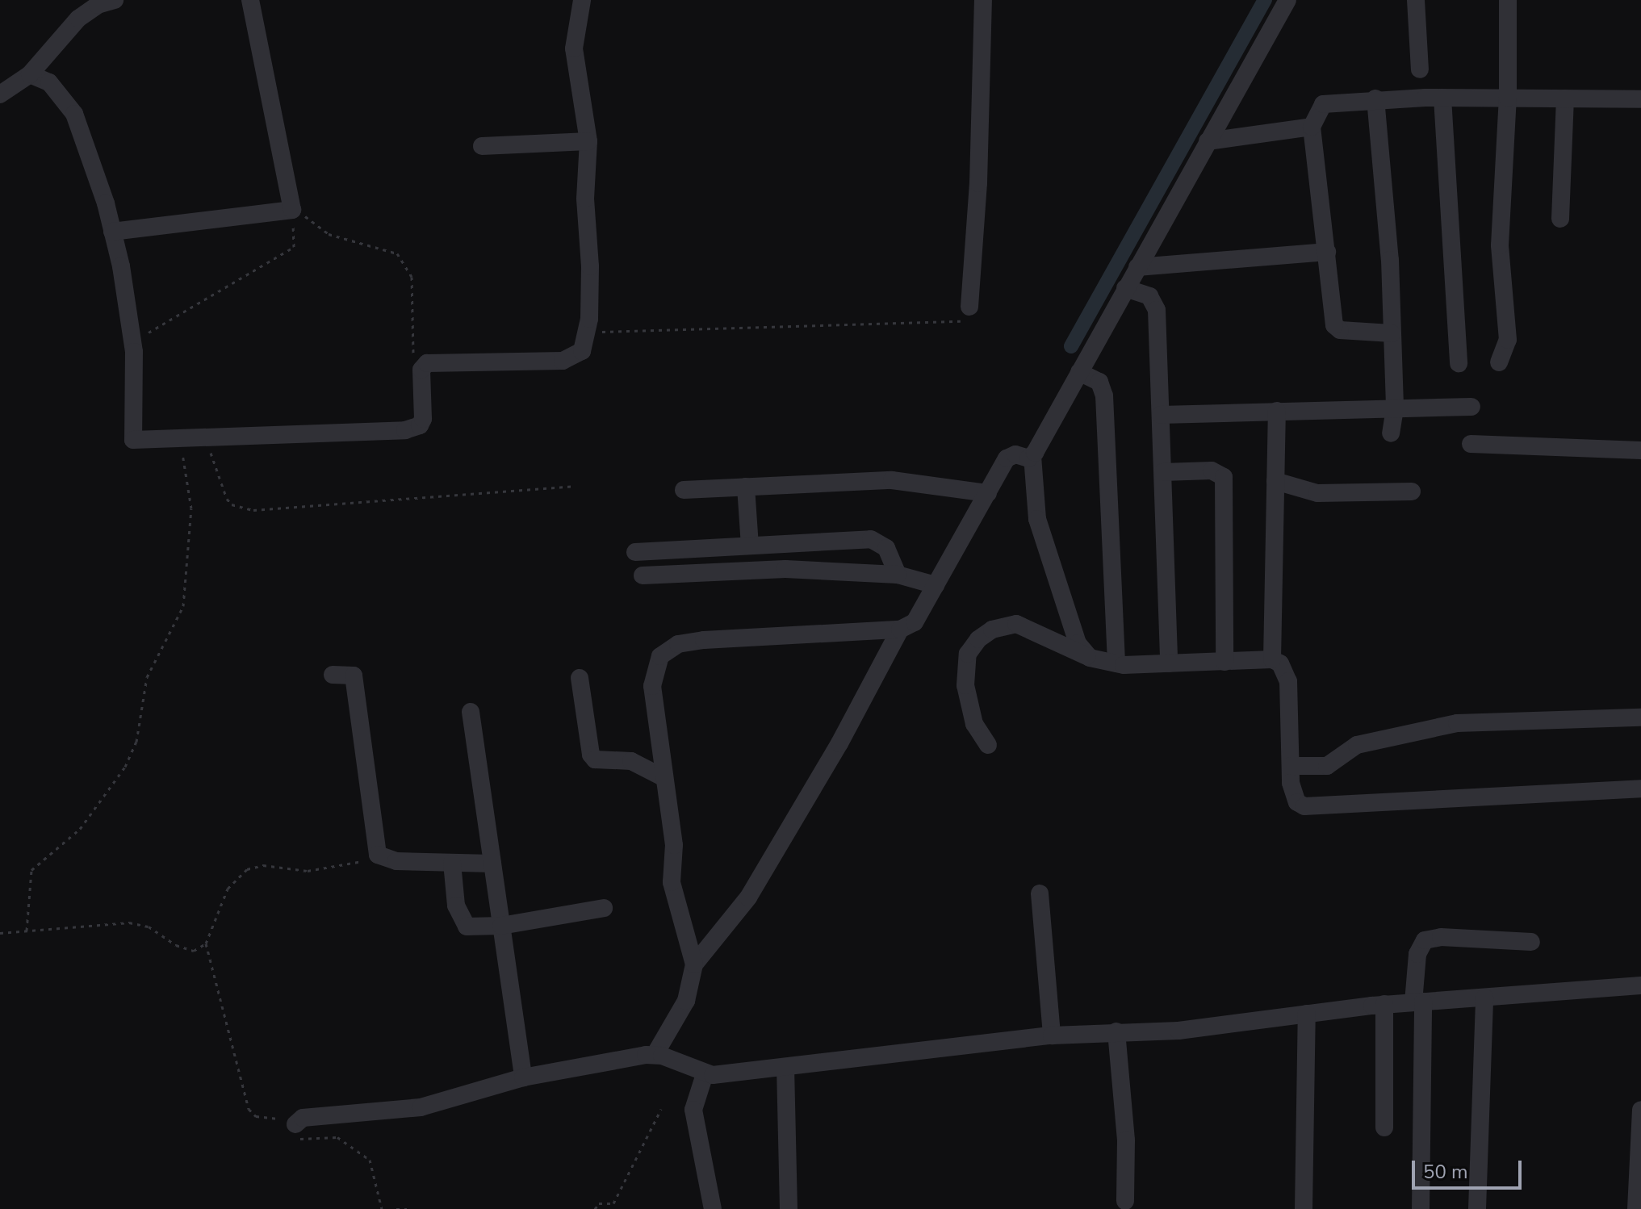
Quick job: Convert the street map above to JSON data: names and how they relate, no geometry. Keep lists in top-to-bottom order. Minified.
{"scale_bar":"50 m"}
